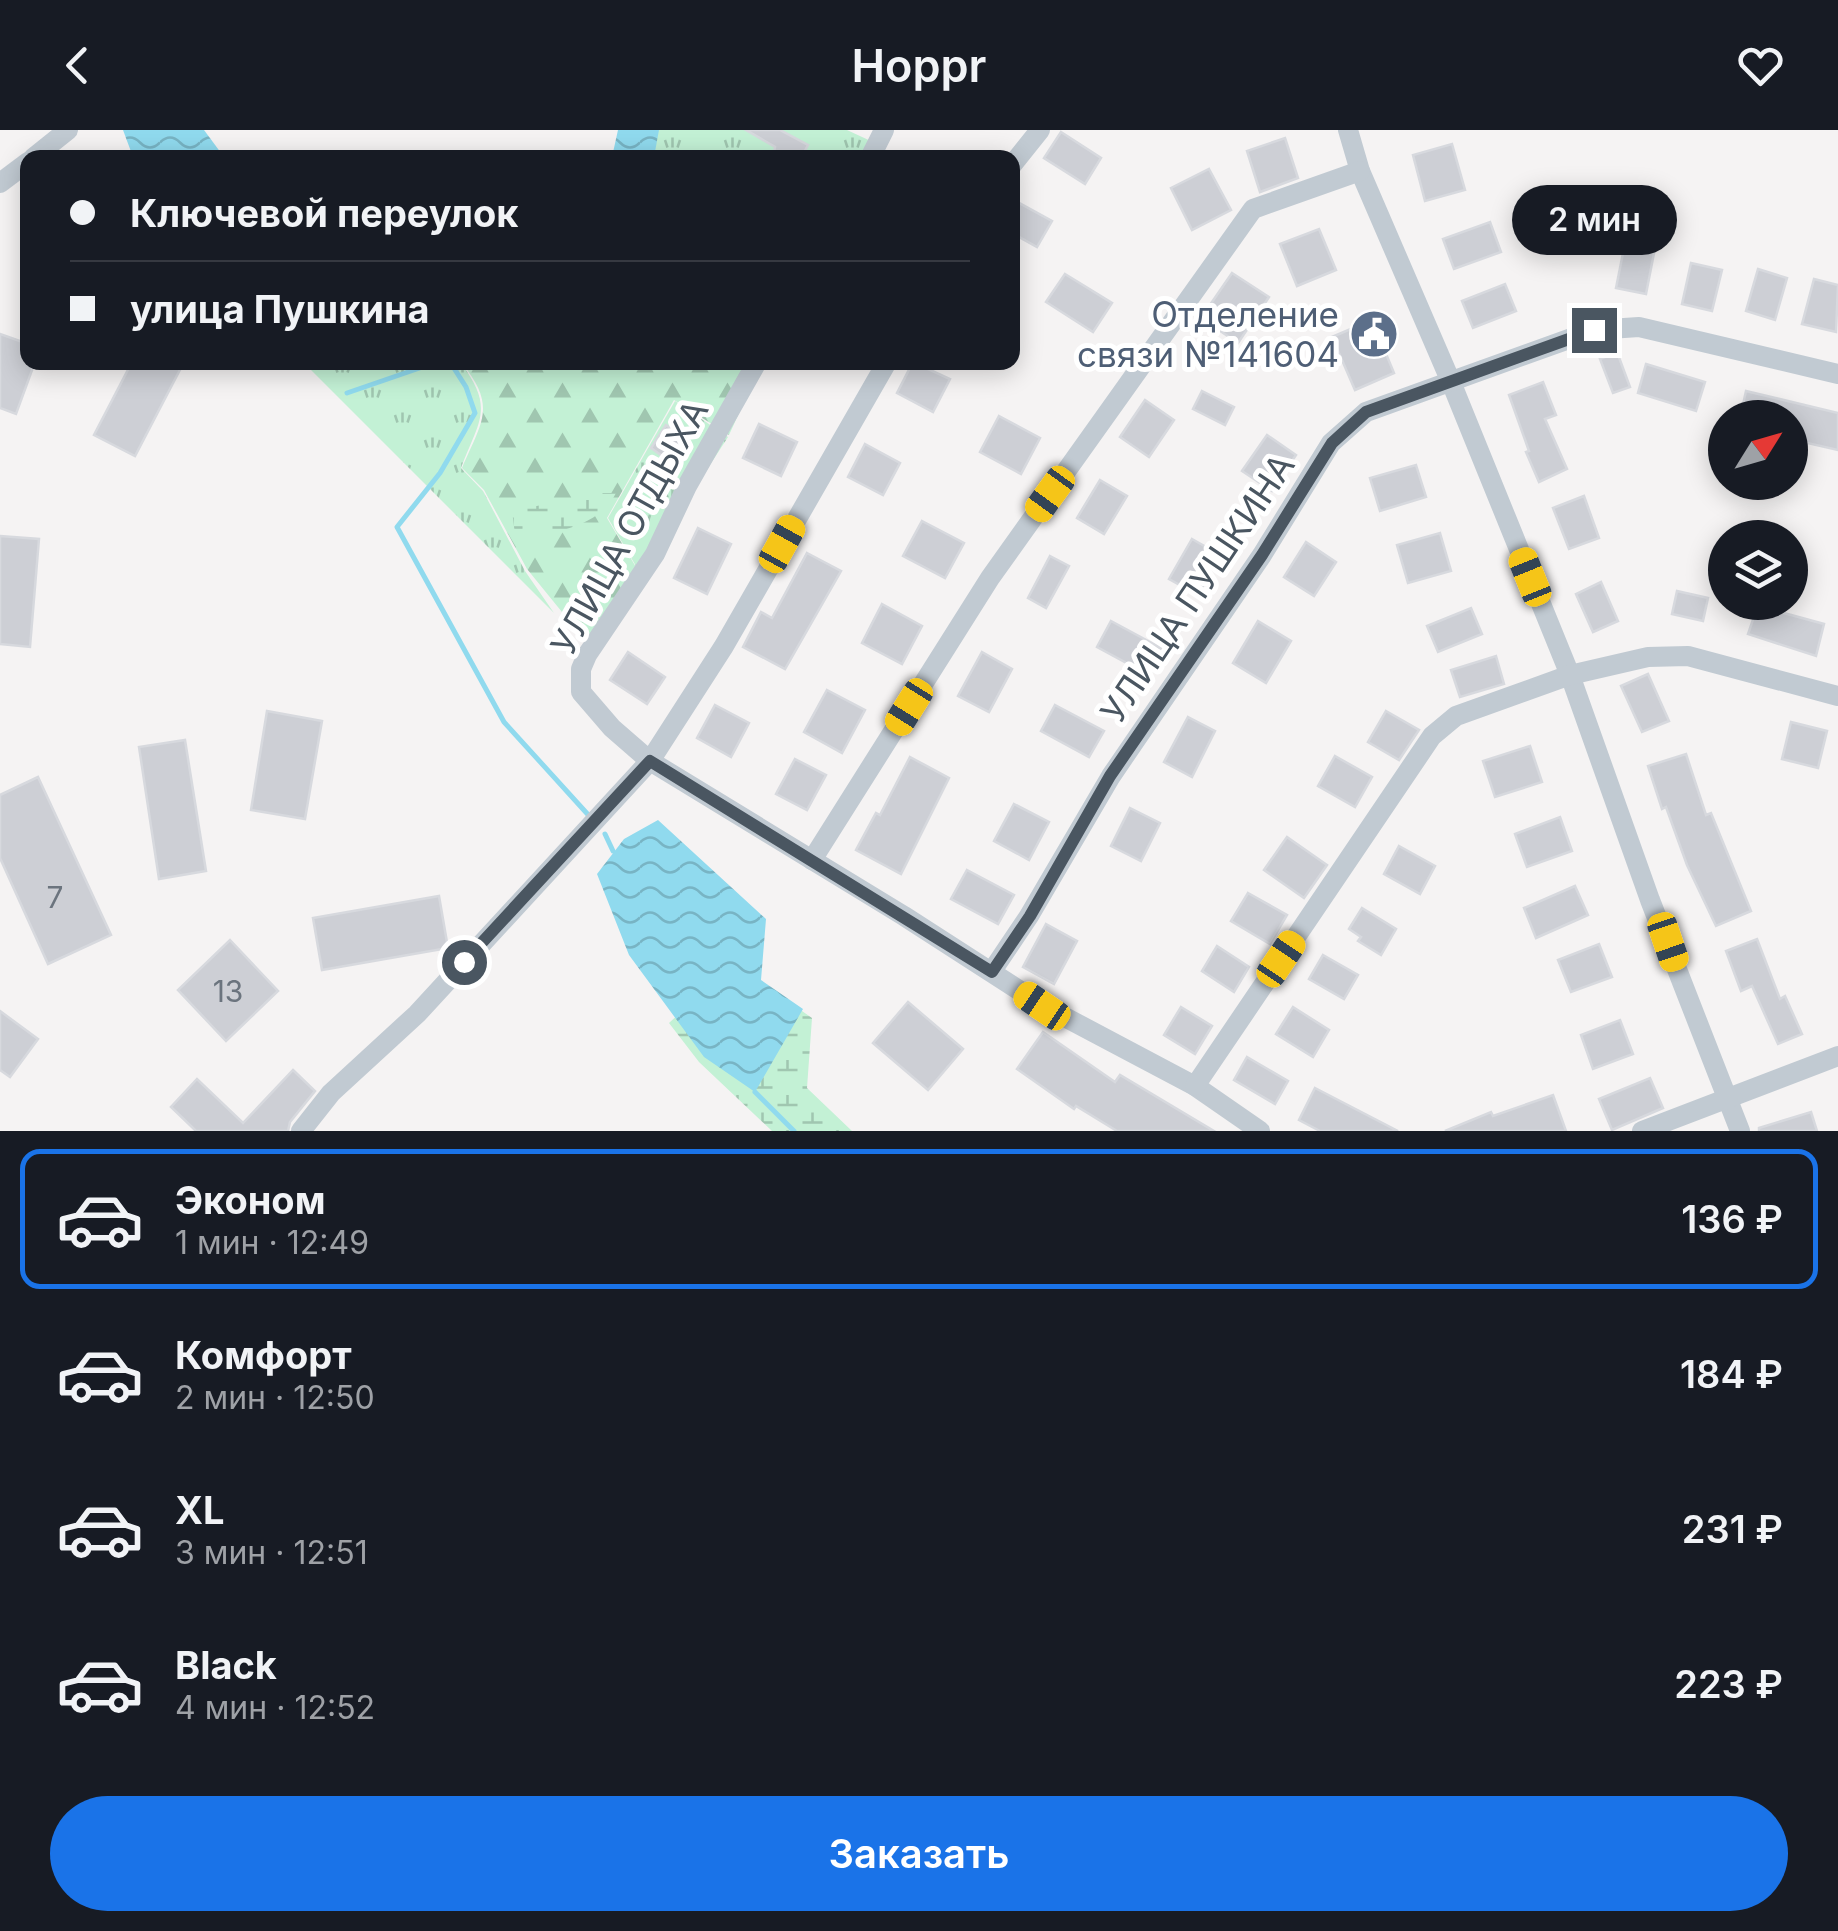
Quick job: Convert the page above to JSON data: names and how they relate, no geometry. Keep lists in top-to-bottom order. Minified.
{"streets":{"street":["УЛИЦА ОТДЫХА","УЛИЦА ПУШКИНА"]},"crossings":[["УЛИЦА ОТДЫХА","УЛИЦА ПУШКИНА"]],"places":{"public building":["Отделение связи №141604"]},"house_numbers":["7","13"],"north":"top right","page":{"header":"Hoppr","banner":["Ключевой переулок","улица Пушкина"],"bubble":"2 мин","list":[{"name":"Эконом","note":"1 мин · 12:49","value":"136 ₽"},{"name":"Комфорт","note":"2 мин · 12:50","value":"184 ₽"},{"name":"XL","note":"3 мин · 12:51","value":"231 ₽"},{"name":"Black","note":"4 мин · 12:52","value":"223 ₽"}],"buttons":"Заказать"}}
